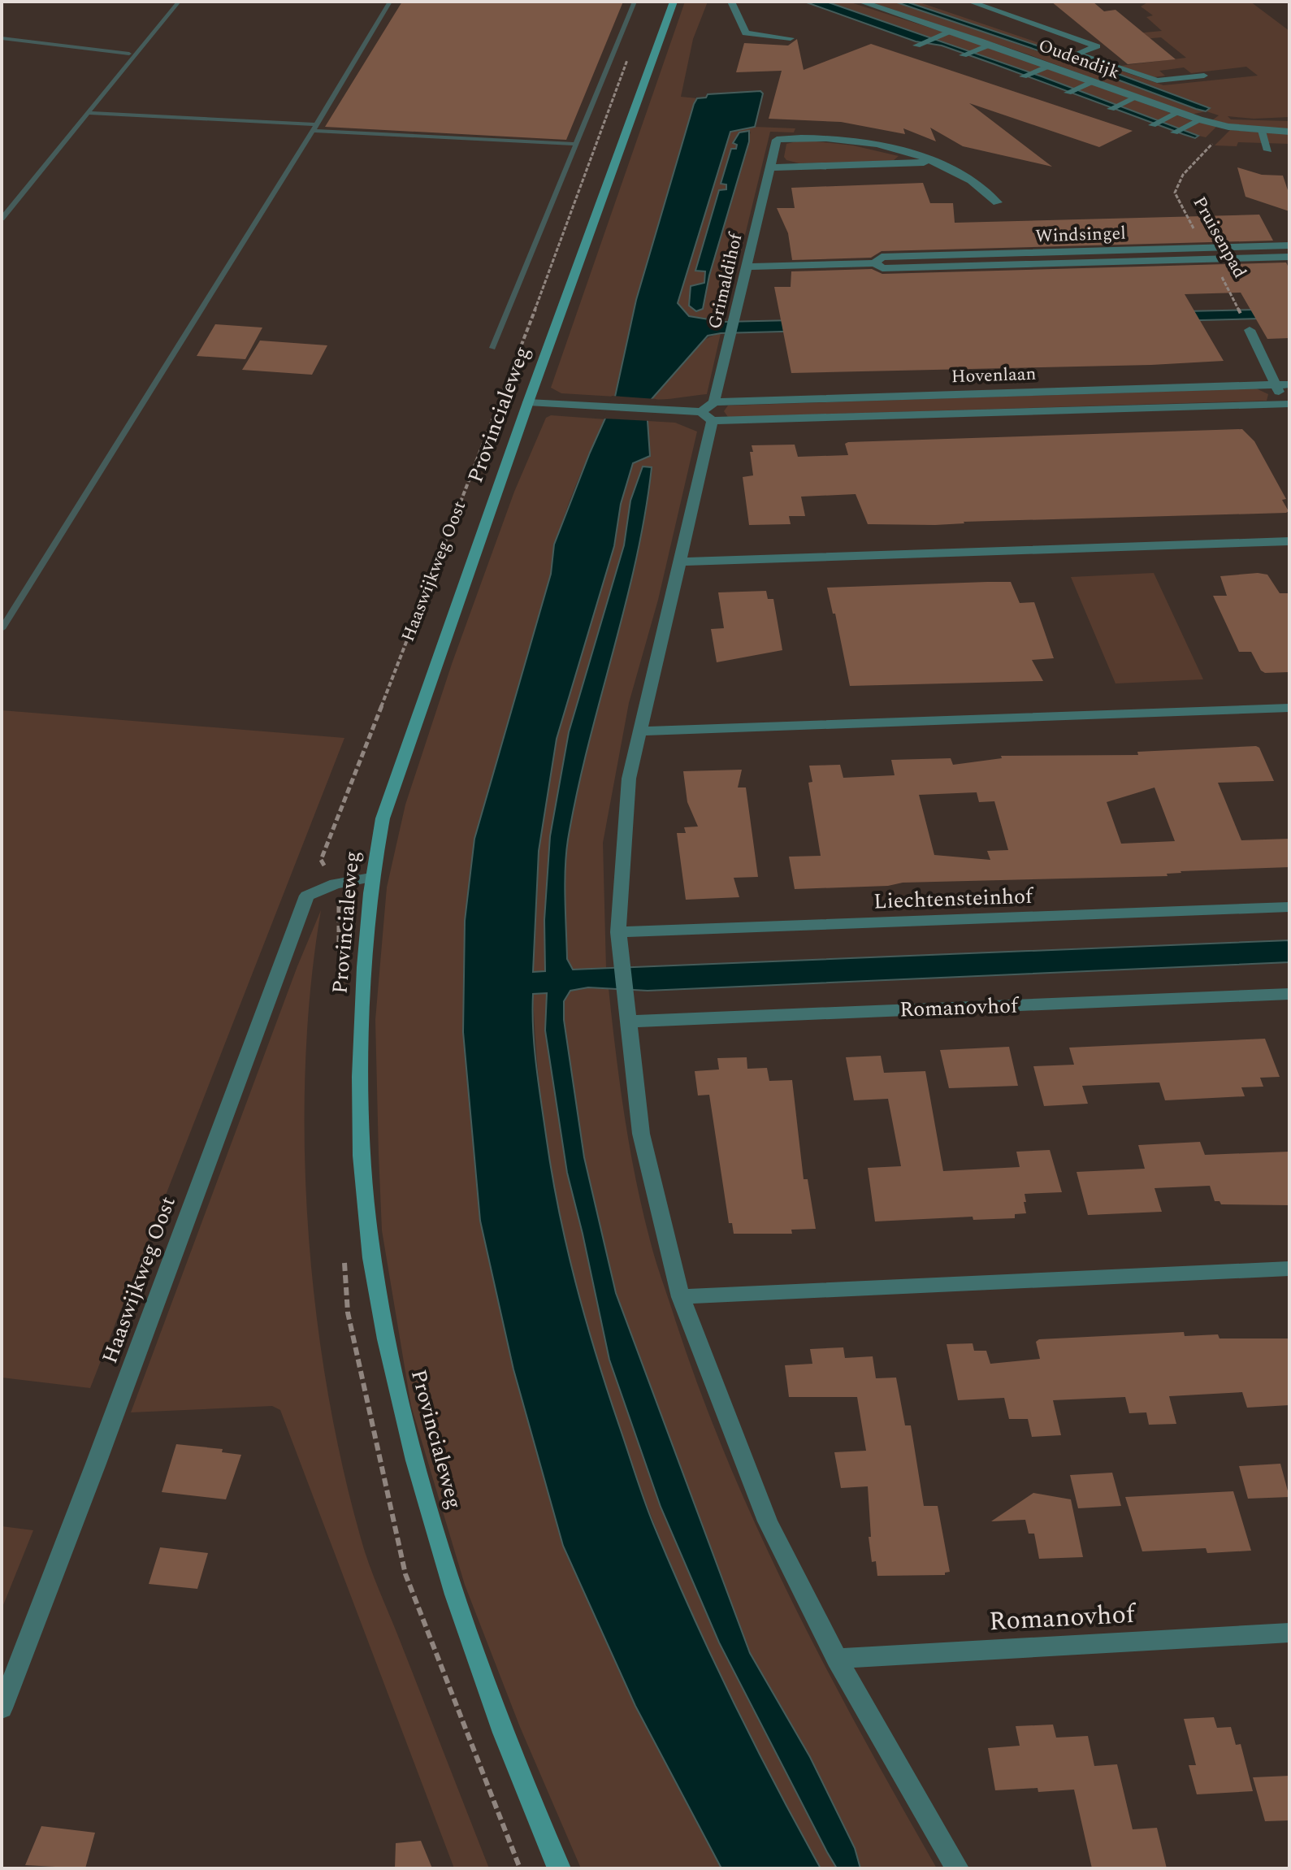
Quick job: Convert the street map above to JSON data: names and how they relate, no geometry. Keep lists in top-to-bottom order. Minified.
{"streets":{"main road":["Provincialeweg"],"street":["Oudendijk","Windsingel","Grimaldihof","Hovenlaan","Haaswijkweg Oost","Liechtensteinhof","Romanovhof"],"path":["Pruisenpad"]},"crossings":[["Oudendijk","Pruisenpad"],["Windsingel","Pruisenpad"],["Windsingel","Grimaldihof"],["Grimaldihof","Hovenlaan"],["Hovenlaan","Provincialeweg"],["Provincialeweg","Haaswijkweg Oost"]]}
